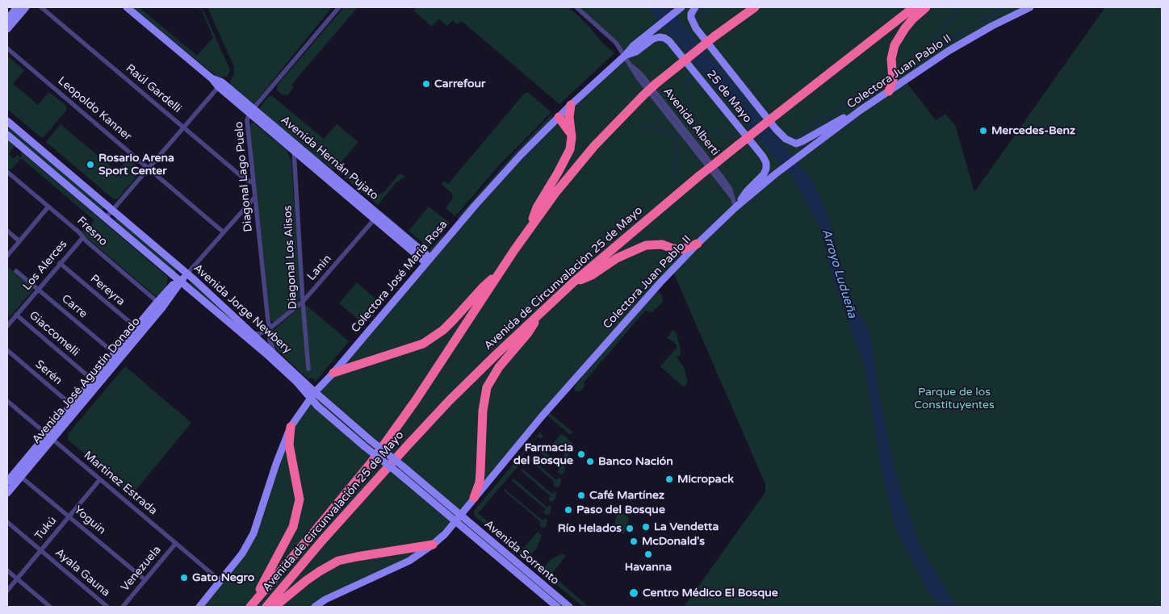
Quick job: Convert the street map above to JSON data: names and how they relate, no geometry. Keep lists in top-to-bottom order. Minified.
{"streets":{"highway":["Avenida de Circunvalación 25 de Mayo"],"main road":["Colectora Juan Pablo II","25 de Mayo","Avenida Hernán Pujato","Colectora José María Rosa","Avenida Jorge Newbery","Avenida José Agustín Donado","Avenida Sorrento"],"street":["Raúl Gardelli","Leopoldo Kanner","Avenida Alberti","Diagonal Lago Puelo","Fresno","Diagonal Los Alisos","Los Alerces","Lanin","Pereyra","Carre","Giaccomelli","Serén","Martinez Estrada","Yoguin","Tukú","Venezuela","Ayala Gauna"]},"crossings":[["Colectora Juan Pablo II","25 de Mayo"],["Colectora Juan Pablo II","Avenida Alberti"],["Colectora Juan Pablo II","Avenida Jorge Newbery"],["Colectora Juan Pablo II","Avenida Sorrento"],["Raúl Gardelli","Diagonal Lago Puelo"],["25 de Mayo","Avenida Alberti"],["25 de Mayo","Colectora José María Rosa"],["Avenida Alberti","Colectora José María Rosa"],["Avenida Hernán Pujato","Diagonal Lago Puelo"],["Avenida Hernán Pujato","Diagonal Los Alisos"],["Avenida Hernán Pujato","Lanin"],["Avenida Hernán Pujato","Colectora José María Rosa"],["Diagonal Lago Puelo","Lanin"],["Diagonal Lago Puelo","Avenida Jorge Newbery"],["Fresno","Los Alerces"],["Fresno","Avenida José Agustín Donado"],["Diagonal Los Alisos","Lanin"],["Los Alerces","Pereyra"],["Los Alerces","Carre"],["Los Alerces","Giaccomelli"],["Colectora José María Rosa","Avenida Jorge Newbery"],["Colectora José María Rosa","Martinez Estrada"],["Pereyra","Avenida José Agustín Donado"],["Carre","Avenida José Agustín Donado"],["Avenida Jorge Newbery","Avenida José Agustín Donado"],["Avenida Jorge Newbery","Avenida Sorrento"],["Giaccomelli","Avenida José Agustín Donado"],["Serén","Avenida José Agustín Donado"],["Avenida José Agustín Donado","Martinez Estrada"],["Avenida José Agustín Donado","Yoguin"],["Martinez Estrada","Tukú"],["Martinez Estrada","Venezuela"],["Yoguin","Tukú"],["Yoguin","Venezuela"],["Tukú","Ayala Gauna"]],"water":["Arroyo Ludueña"],"parks":["Parque de los Constituyentes"],"places":["Carrefour","Mercedes-Benz","Rosario Arena Sport Center","Farmacia del Bosque","Banco Nación","Micropack","Café Martínez","Paso del Bosque","La Vendetta","Río Helados","McDonald's","Havanna","Gato Negro","Centro Médico El Bosque"]}
